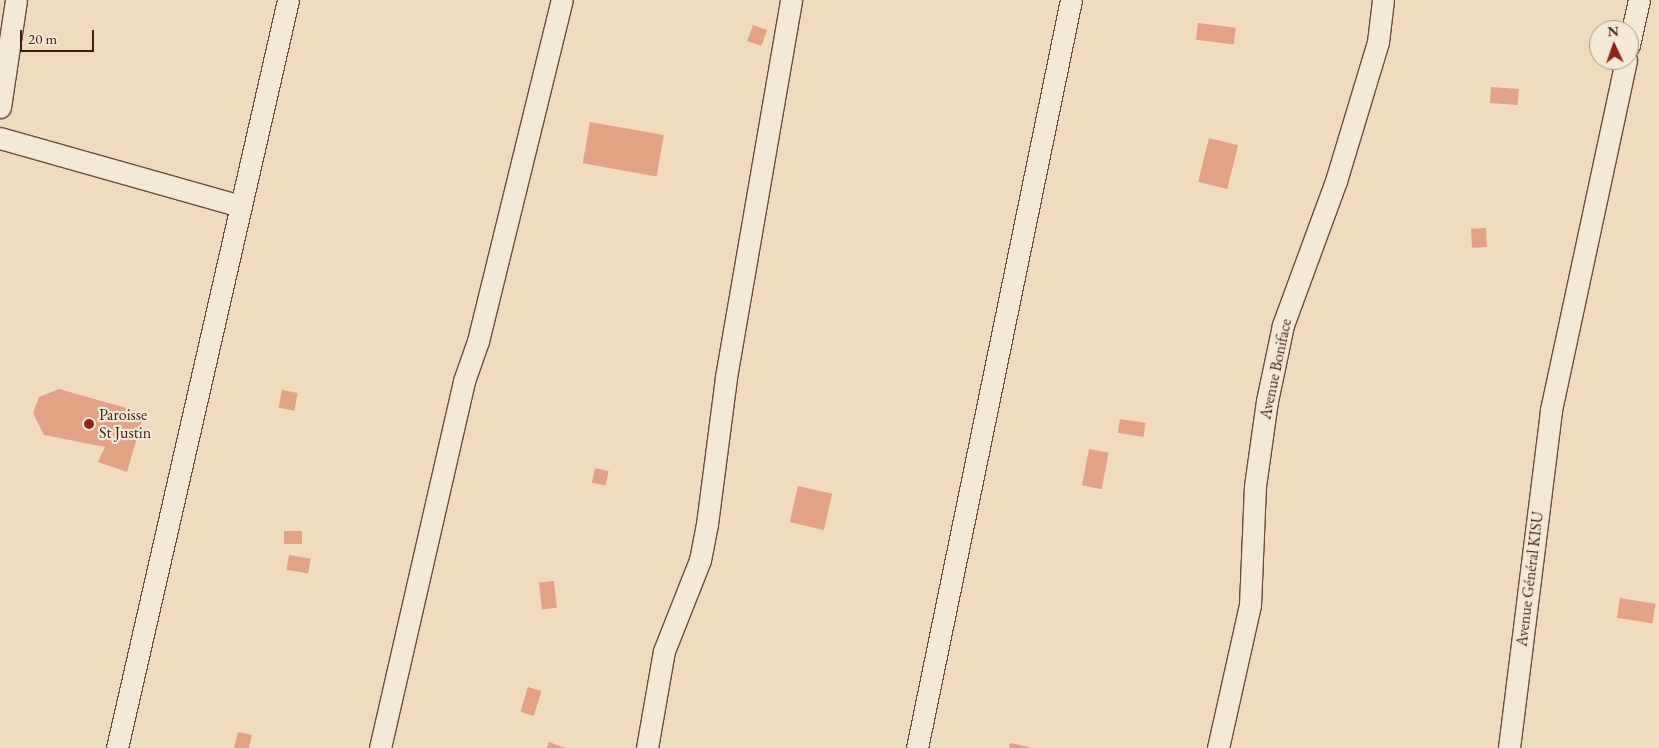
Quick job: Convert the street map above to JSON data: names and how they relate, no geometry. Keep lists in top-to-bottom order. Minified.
{"streets":{"street":["Avenue Boniface","Avenue Général KISU"]},"places":["Paroisse St Justin"],"scale_bar":"20 m","north":"top"}
